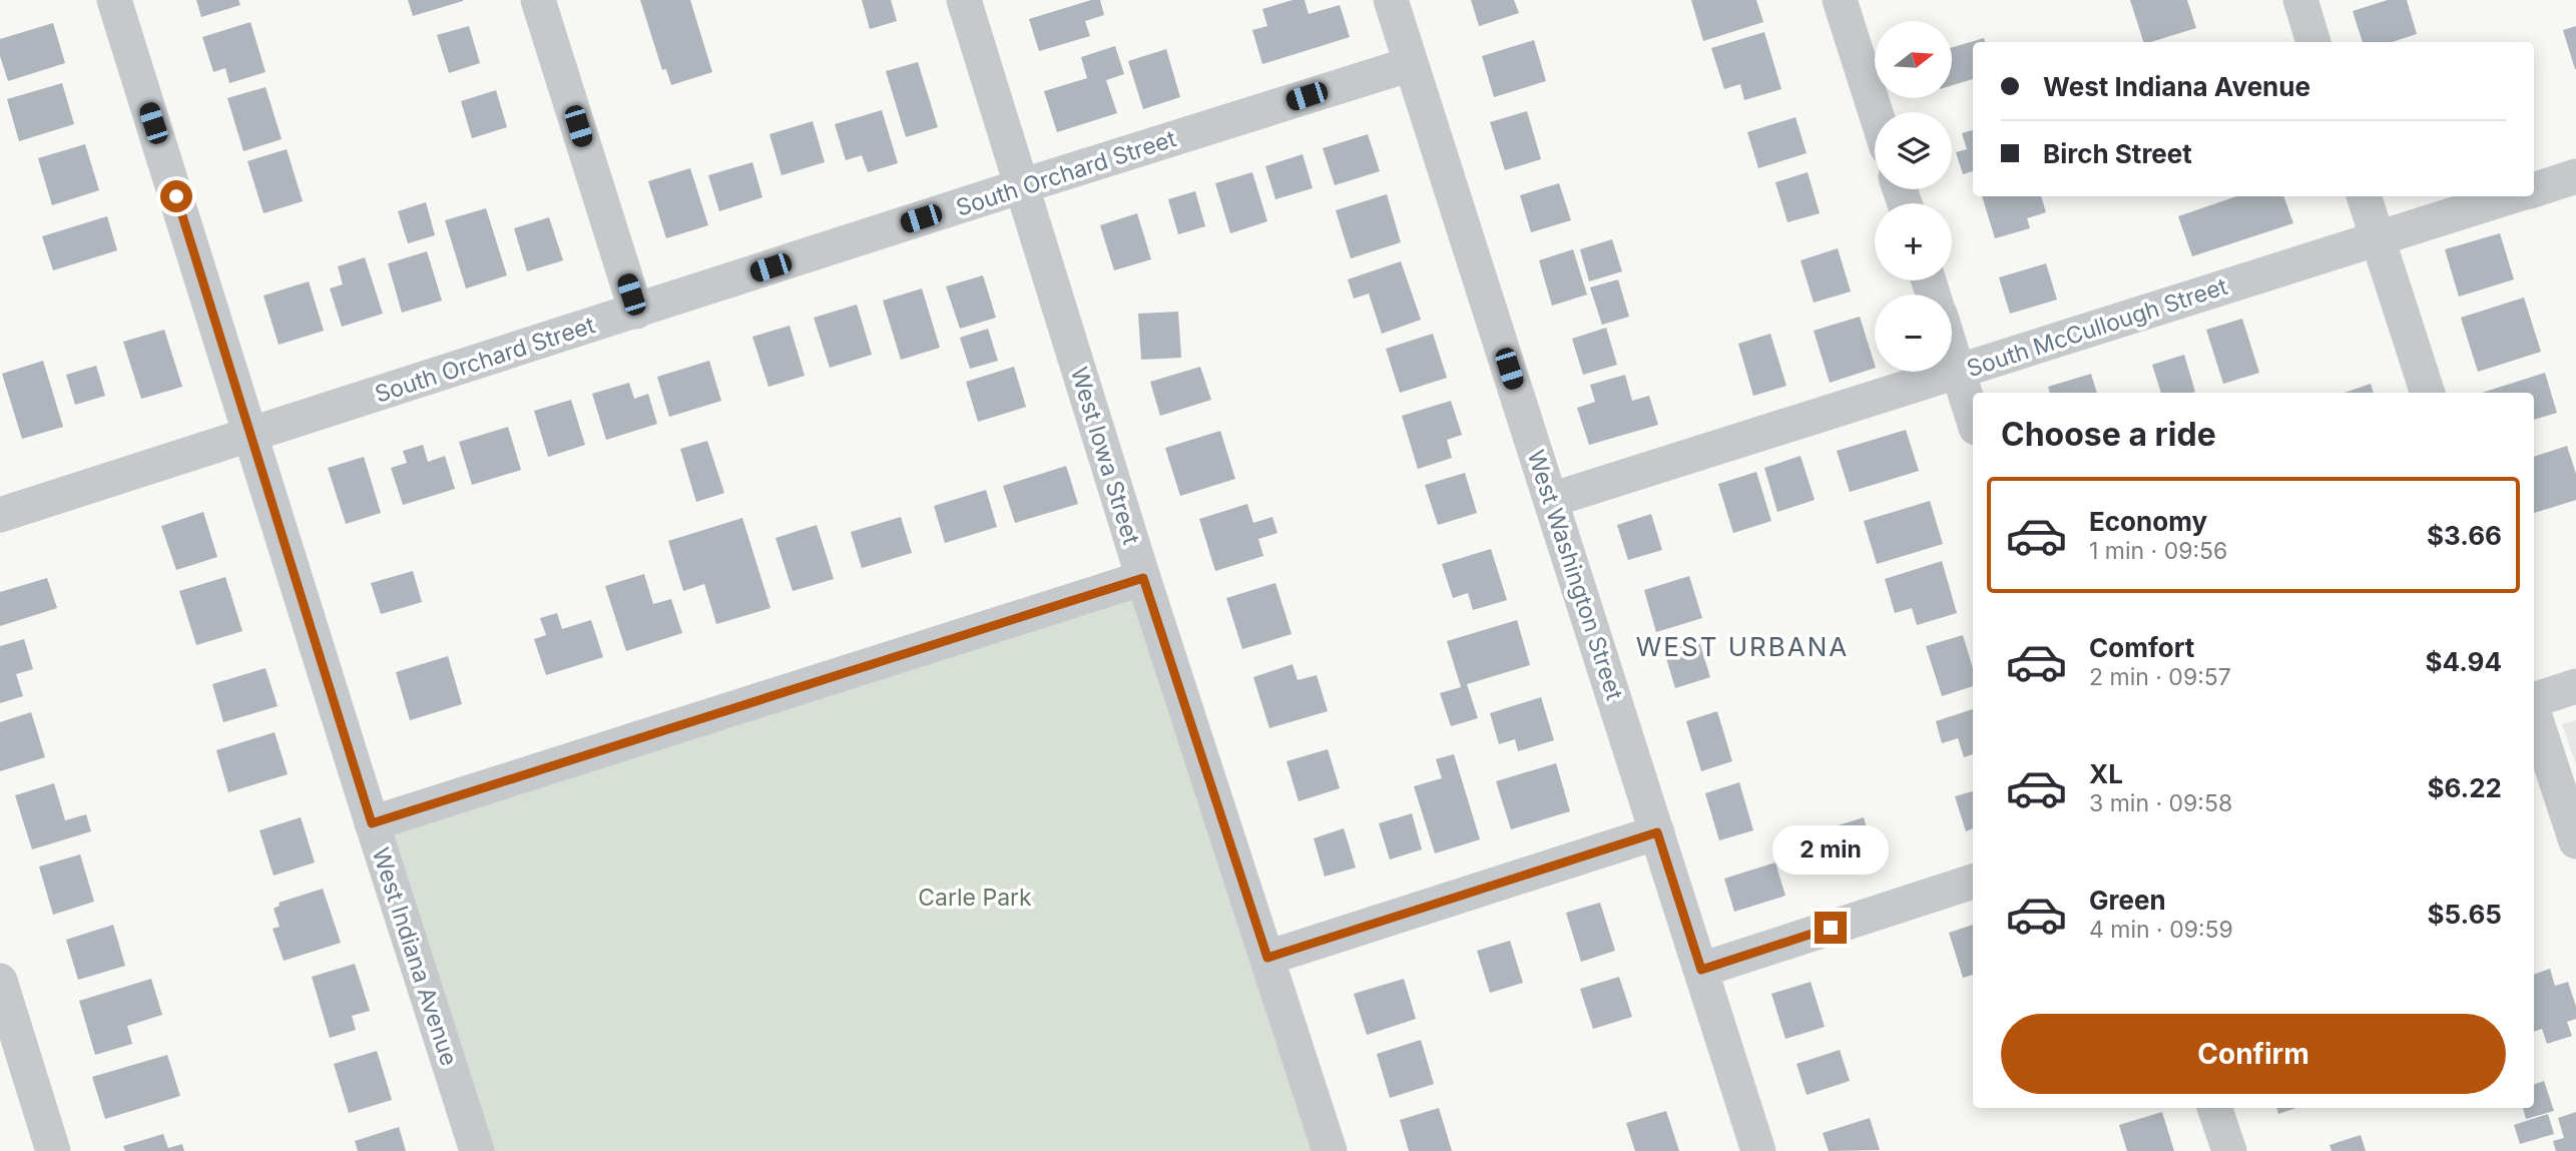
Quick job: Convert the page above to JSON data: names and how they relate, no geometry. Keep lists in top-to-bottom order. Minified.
{"streets":{"street":["South Orchard Street","South McCullough Street","West Iowa Street","West Washington Street","West Indiana Avenue"]},"crossings":[["South Orchard Street","West Iowa Street"],["South Orchard Street","West Washington Street"],["South Orchard Street","West Indiana Avenue"],["South McCullough Street","West Washington Street"]],"districts":["WEST URBANA"],"parks":["Carle Park"],"north":"right","page":{"map_buttons":["+","−"],"banner":["West Indiana Avenue","Birch Street"],"heading":"Choose a ride","list":[{"name":"Economy","note":"1 min · 09:56","value":"$3.66"},{"name":"Comfort","note":"2 min · 09:57","value":"$4.94"},{"name":"XL","note":"3 min · 09:58","value":"$6.22"},{"name":"Green","note":"4 min · 09:59","value":"$5.65"}],"bubble":"2 min","buttons":"Confirm"}}
